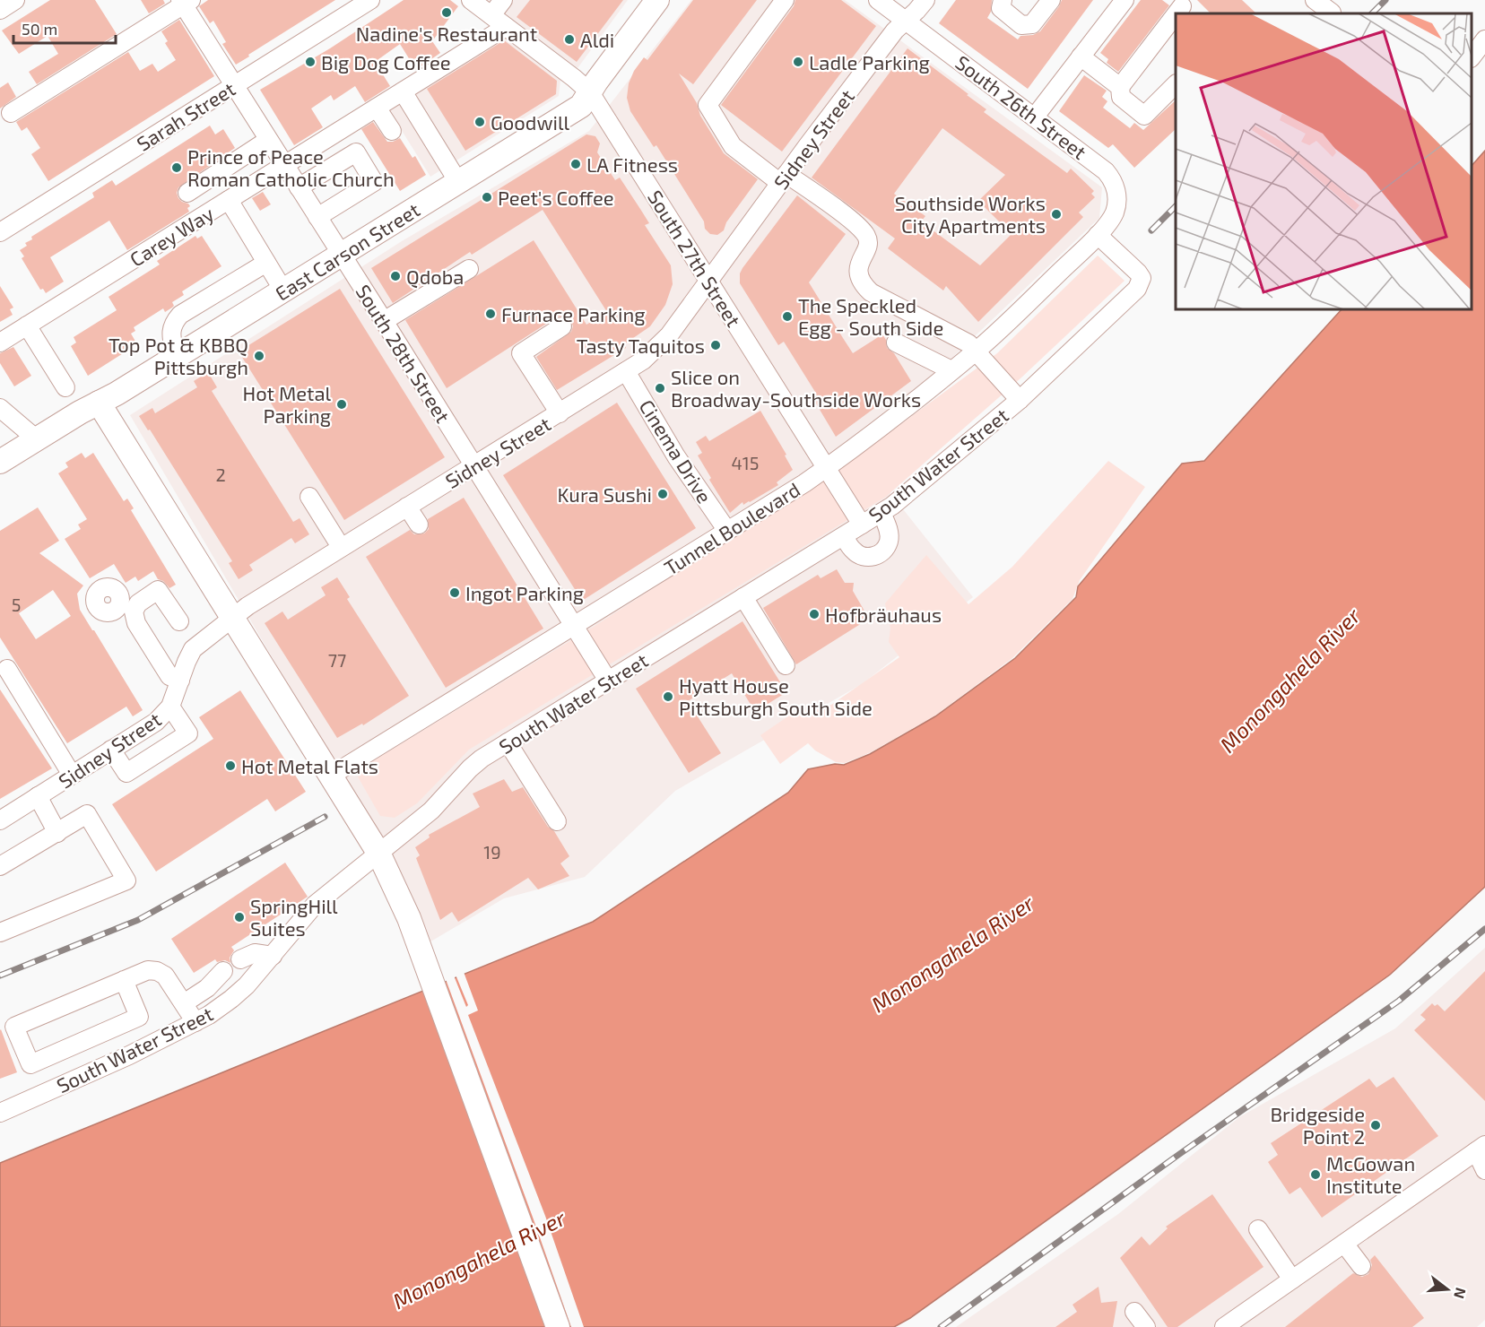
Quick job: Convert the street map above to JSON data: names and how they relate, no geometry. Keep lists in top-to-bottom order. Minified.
{"streets":{"main road":["East Carson Street"],"street":["South 26th Street","Sarah Street","Sidney Street","Carey Way","South 27th Street","South 28th Street","Cinema Drive","South Water Street","Tunnel Boulevard"]},"crossings":[["South 26th Street","Sidney Street"],["South 26th Street","South Water Street"],["South 26th Street","Tunnel Boulevard"],["Sarah Street","South 28th Street"],["Sidney Street","South 27th Street"],["Sidney Street","South 28th Street"],["Sidney Street","Cinema Drive"],["Carey Way","South 27th Street"],["Carey Way","South 28th Street"],["East Carson Street","South 27th Street"],["East Carson Street","South 28th Street"],["South 27th Street","South Water Street"],["South 27th Street","Tunnel Boulevard"],["South 28th Street","South Water Street"],["South 28th Street","Tunnel Boulevard"],["Cinema Drive","Tunnel Boulevard"],["South Water Street","Tunnel Boulevard"]],"water":["Monongahela River"],"places":["Nadine's Restaurant","Aldi","Big Dog Coffee","Ladle Parking","Goodwill","LA Fitness","Prince of Peace Roman Catholic Church","Peet's Coffee","Southside Works City Apartments","Qdoba","Furnace Parking","The Speckled Egg - South Side","Tasty Taquitos","Top Pot & KBBQ Pittsburgh","Slice on Broadway-Southside Works","Hot Metal Parking","Kura Sushi","Ingot Parking","Hofbräuhaus","Hyatt House Pittsburgh South Side","Hot Metal Flats","SpringHill Suites","Bridgeside Point 2","McGowan Institute"],"house_numbers":["415","2","5","77","19"],"scale_bar":"50 m","north":"right"}
